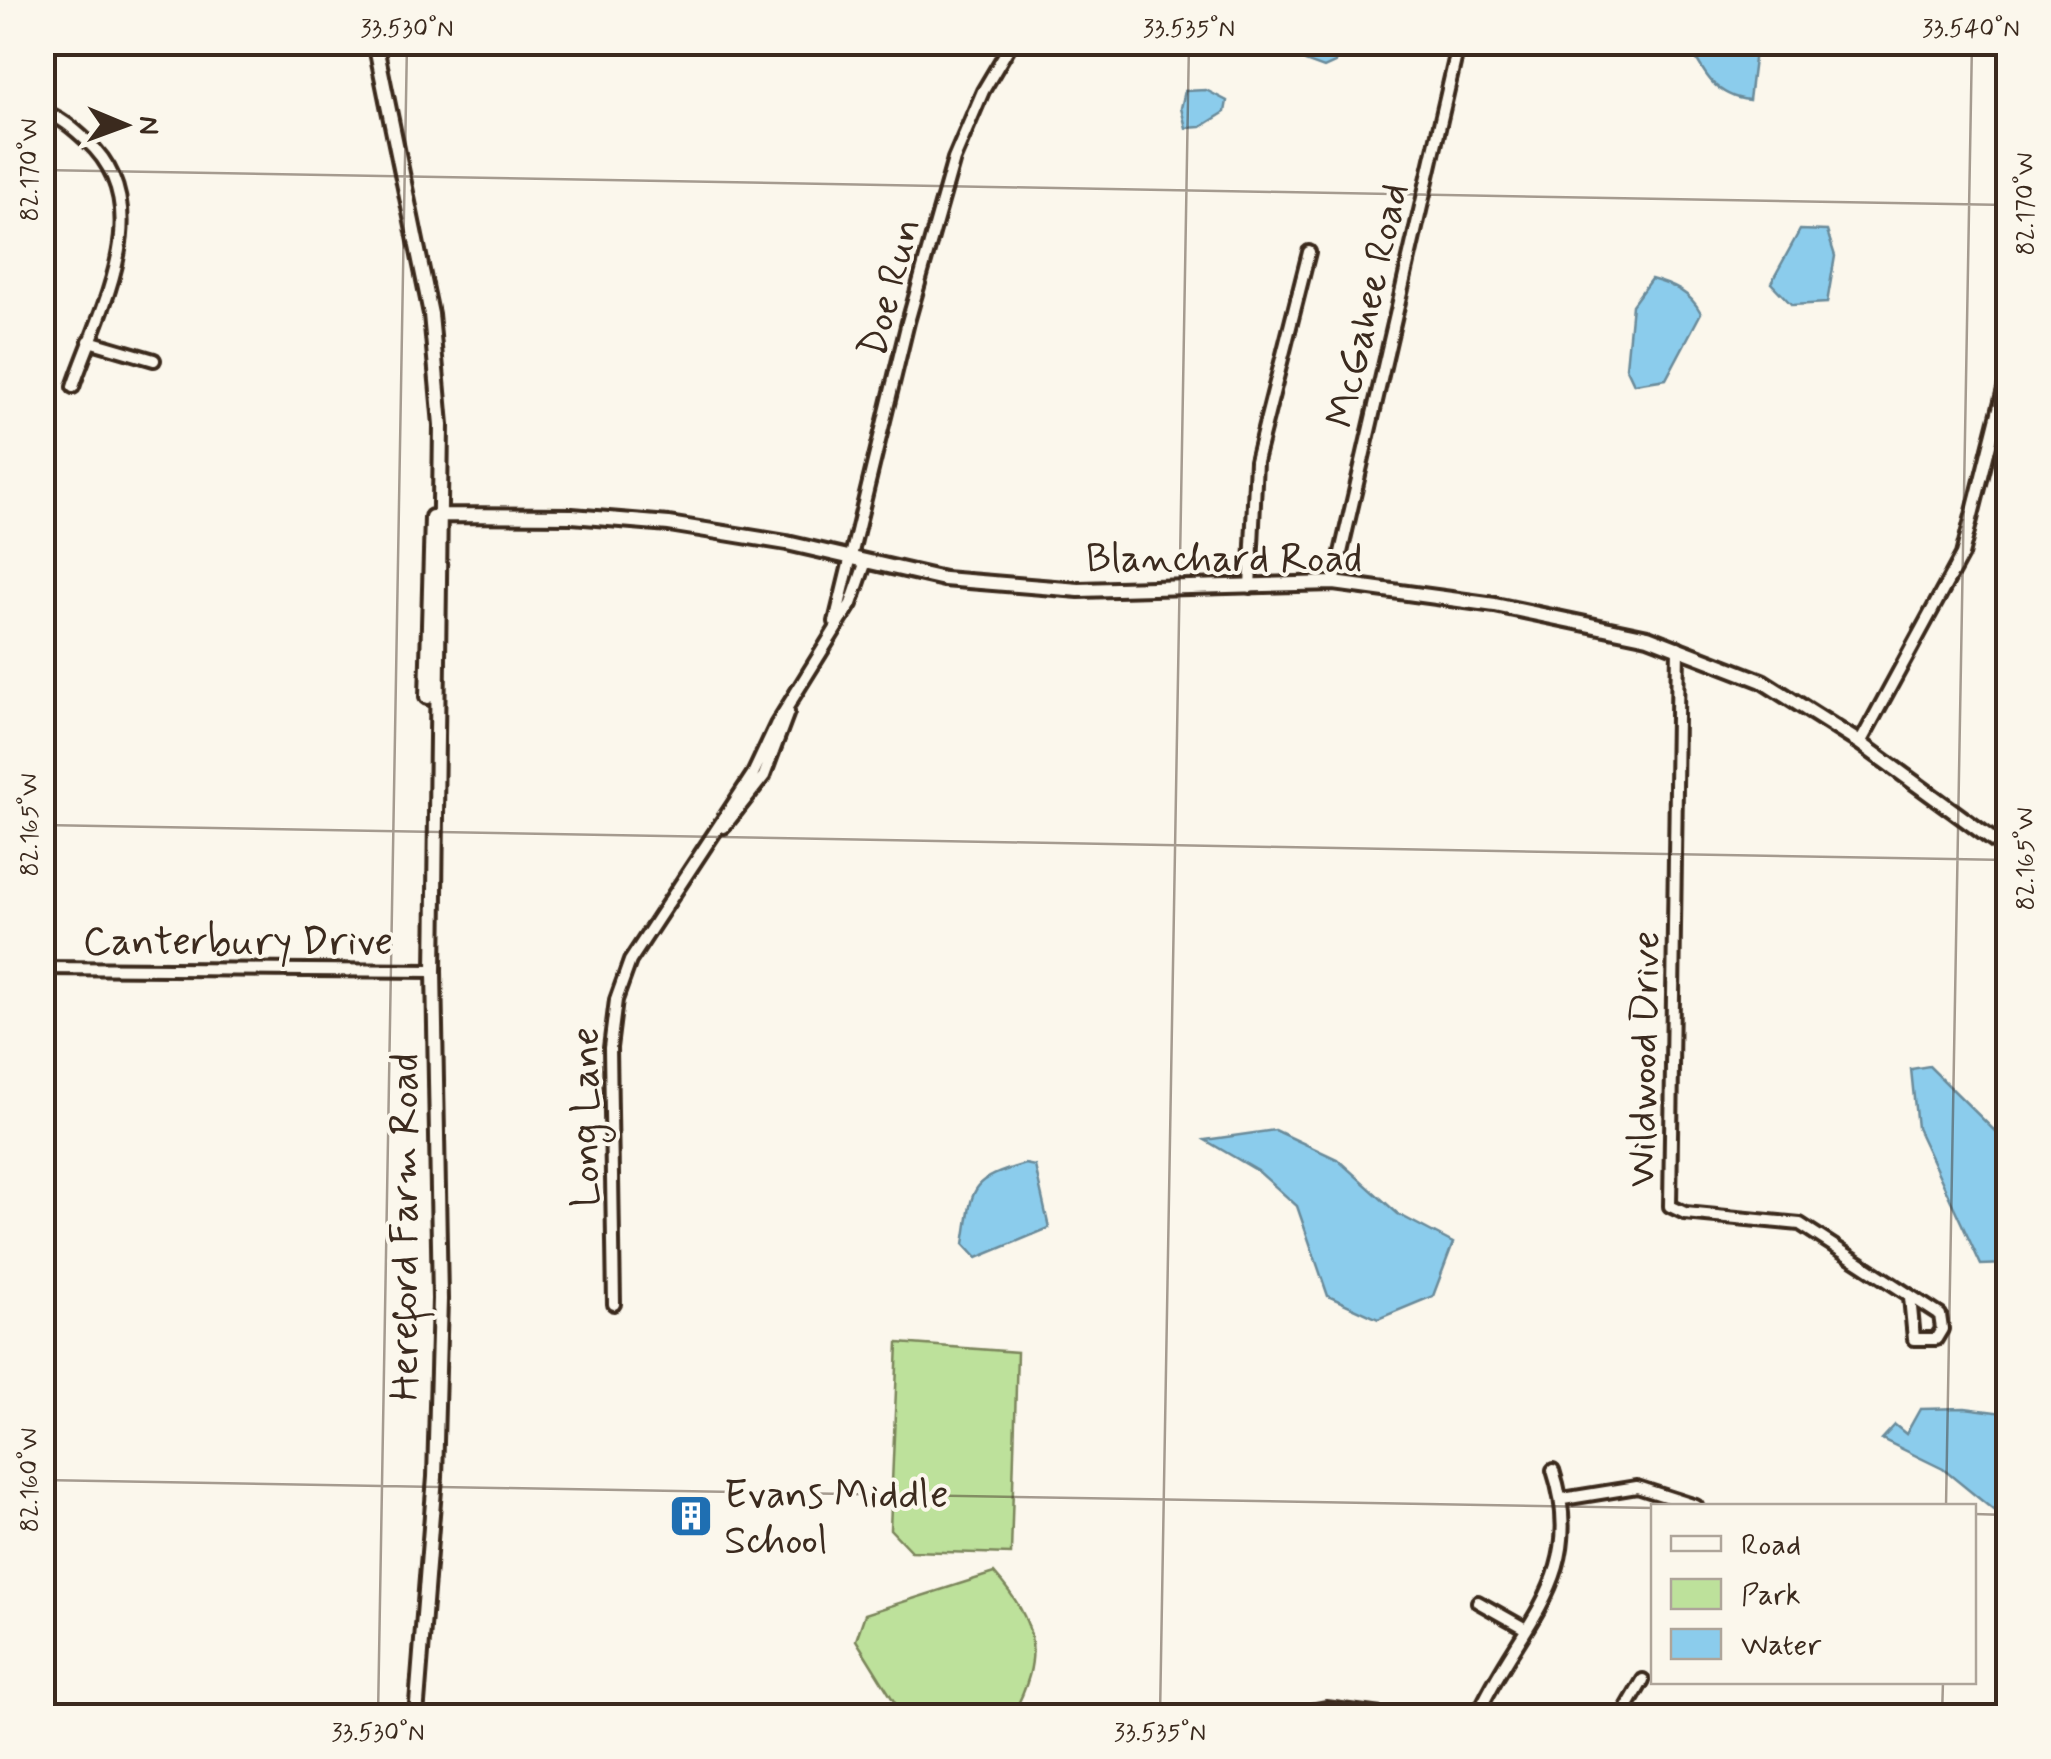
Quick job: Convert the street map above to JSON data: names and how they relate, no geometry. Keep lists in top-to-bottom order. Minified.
{"streets":{"street":["Doe Run","McGahee Road","Blanchard Road","Canterbury Drive","Wildwood Drive","Long Lane","Hereford Farm Road"]},"crossings":[["Doe Run","Blanchard Road"],["Doe Run","Long Lane"],["McGahee Road","Blanchard Road"],["Blanchard Road","Wildwood Drive"],["Blanchard Road","Long Lane"],["Blanchard Road","Hereford Farm Road"],["Canterbury Drive","Hereford Farm Road"]],"places":{"building":["Evans Middle School"]},"legend":["Road","Park","Water"],"north":"right","coordinates":["33.530°N","33.535°N","33.540°N","82.170°W","82.165°W","82.160°W"]}
